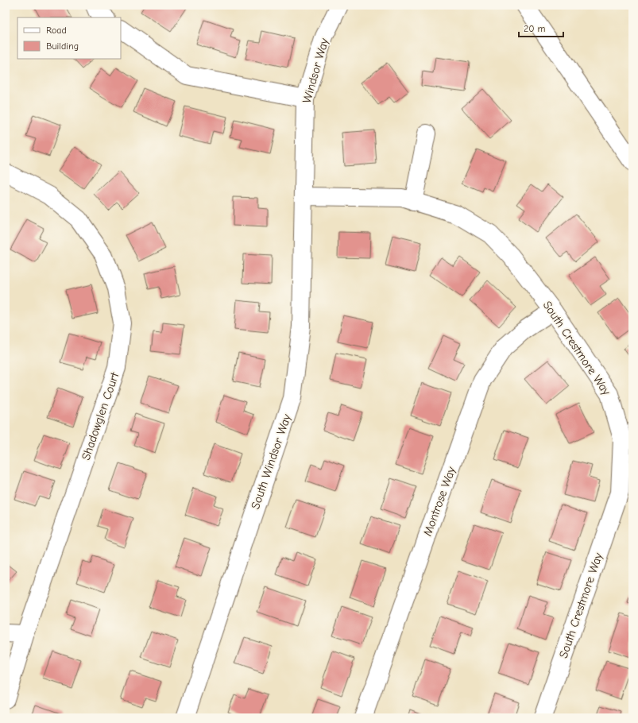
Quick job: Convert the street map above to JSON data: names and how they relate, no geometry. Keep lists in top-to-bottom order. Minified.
{"streets":{"street":["Windsor Way","South Crestmore Way","Shadowglen Court","South Windsor Way","Montrose Way"]},"crossings":[["Windsor Way","South Crestmore Way"],["Windsor Way","South Windsor Way"],["South Crestmore Way","South Windsor Way"],["South Crestmore Way","Montrose Way"]],"legend":["Road","Building"],"scale_bar":"20 m"}
